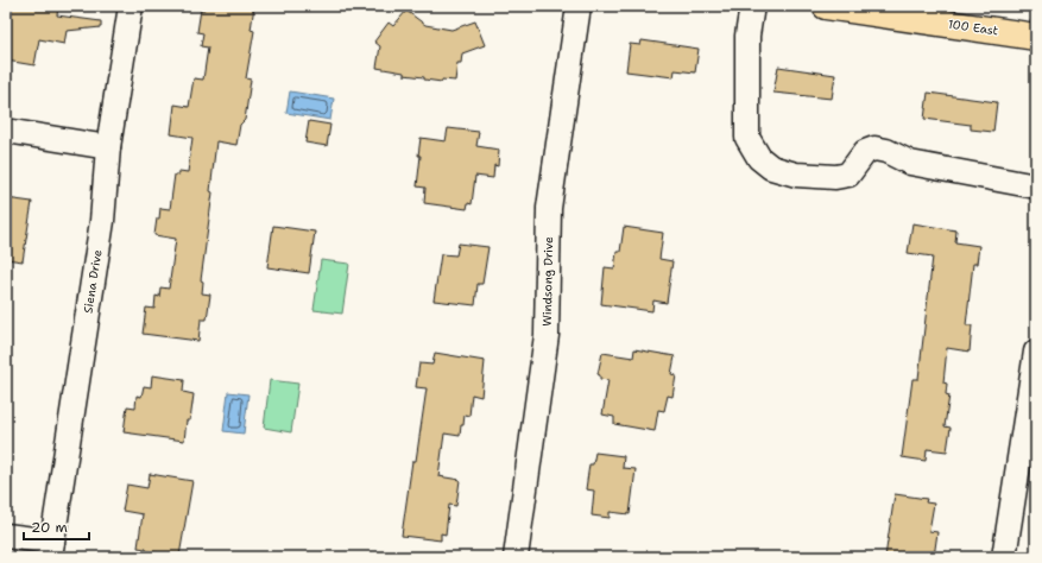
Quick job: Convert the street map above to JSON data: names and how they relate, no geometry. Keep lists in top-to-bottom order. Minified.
{"streets":{"main road":["100 East"],"street":["Siena Drive","Windsong Drive"]},"scale_bar":"20 m"}
